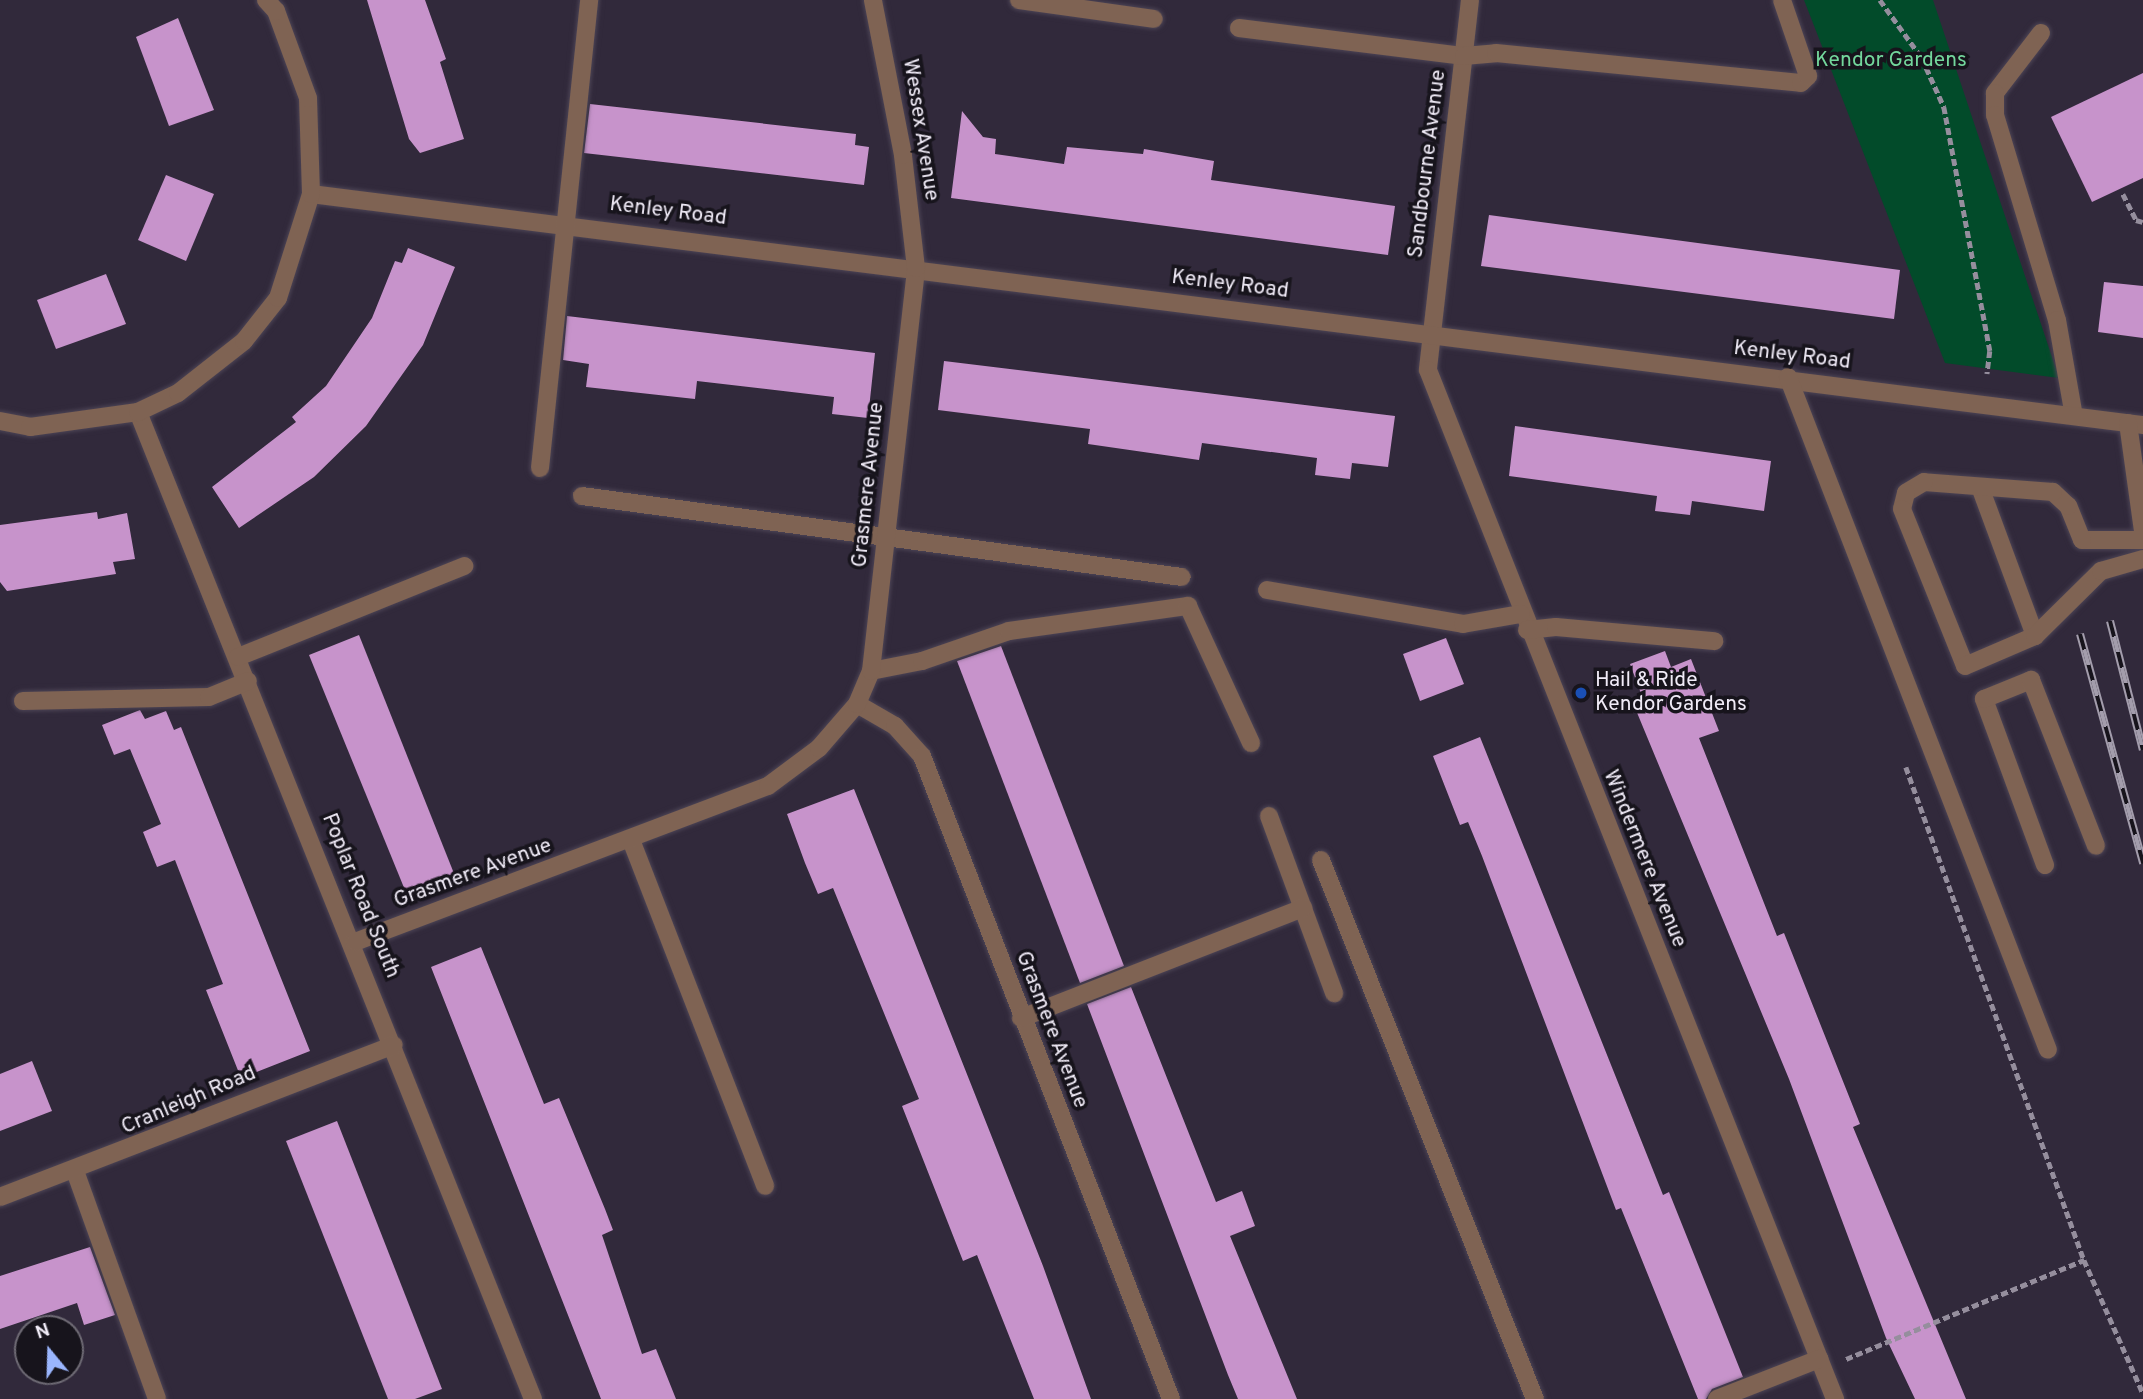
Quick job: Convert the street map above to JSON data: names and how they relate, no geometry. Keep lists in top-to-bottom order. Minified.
{"streets":{"street":["Wessex Avenue","Sandbourne Avenue","Kenley Road","Grasmere Avenue","Windermere Avenue","Poplar Road South","Cranleigh Road"]},"crossings":[["Wessex Avenue","Kenley Road"],["Wessex Avenue","Grasmere Avenue"],["Sandbourne Avenue","Kenley Road"],["Sandbourne Avenue","Windermere Avenue"],["Kenley Road","Grasmere Avenue"],["Kenley Road","Windermere Avenue"],["Grasmere Avenue","Poplar Road South"],["Poplar Road South","Cranleigh Road"]],"parks":["Kendor Gardens"],"places":["Hail & Ride Kendor Gardens"],"north":"top"}
